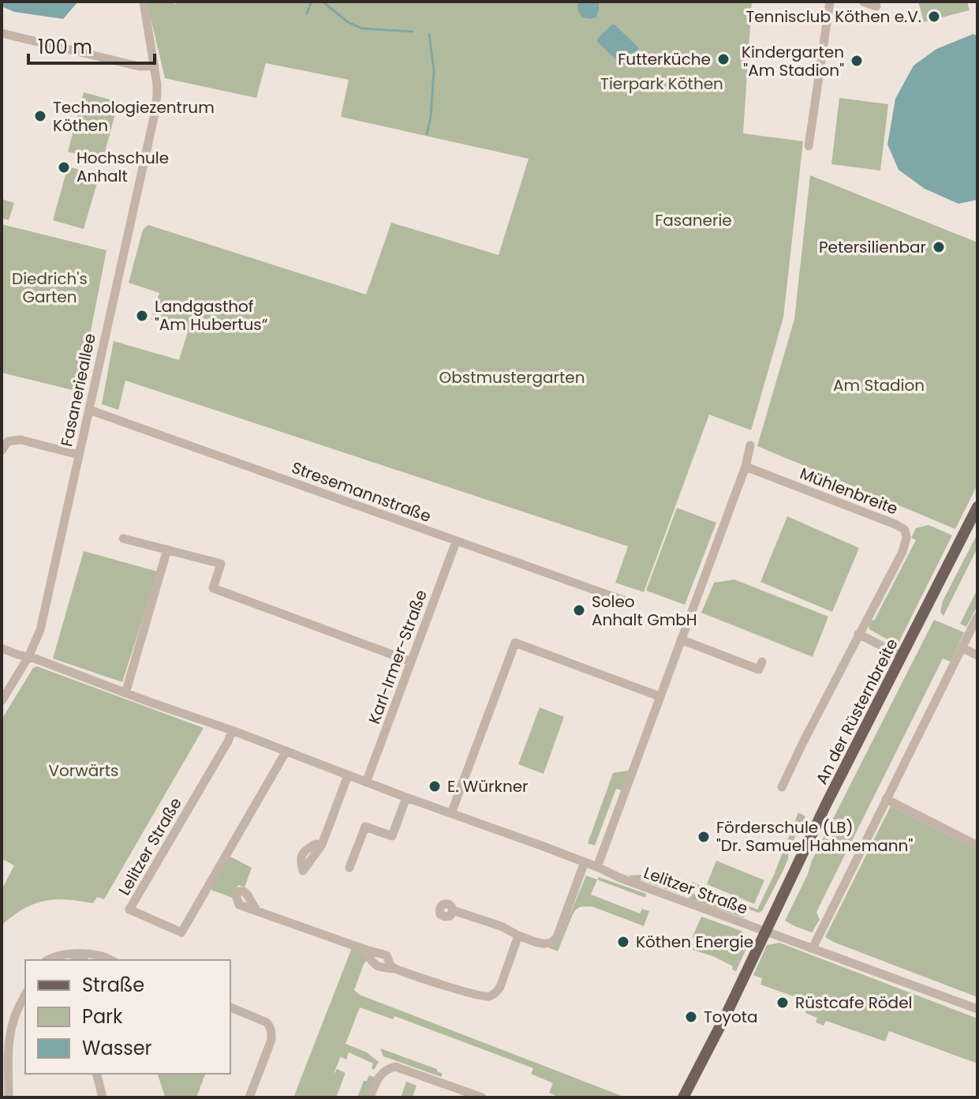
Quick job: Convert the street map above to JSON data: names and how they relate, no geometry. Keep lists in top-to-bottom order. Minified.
{"streets":{"main road":["An der Rüsternbreite"],"street":["Fasanerieallee","Mühlenbreite","Stresemannstraße","Karl-Irmer-Straße","Lelitzer Straße"]},"crossings":[["Fasanerieallee","Stresemannstraße"],["Fasanerieallee","Lelitzer Straße"],["Stresemannstraße","Karl-Irmer-Straße"],["Karl-Irmer-Straße","Lelitzer Straße"],["An der Rüsternbreite","Lelitzer Straße"]],"parks":["Tierpark Köthen","Fasanerie","Diedrich's Garten","Obstmustergarten","Am Stadion","Vorwärts"],"places":["Tennisclub Köthen e.V.","Futterküche","Kindergarten \"Am Stadion\"","Technologiezentrum Köthen","Hochschule Anhalt","Petersilienbar","Landgasthof \"Am Hubertus“","Soleo Anhalt GmbH","E. Würkner","Förderschule (LB) \"Dr. Samuel Hahnemann\"","Köthen Energie","Rüstcafe Rödel","Toyota"],"legend":["Straße","Park","Wasser"],"scale_bar":"100 m"}
